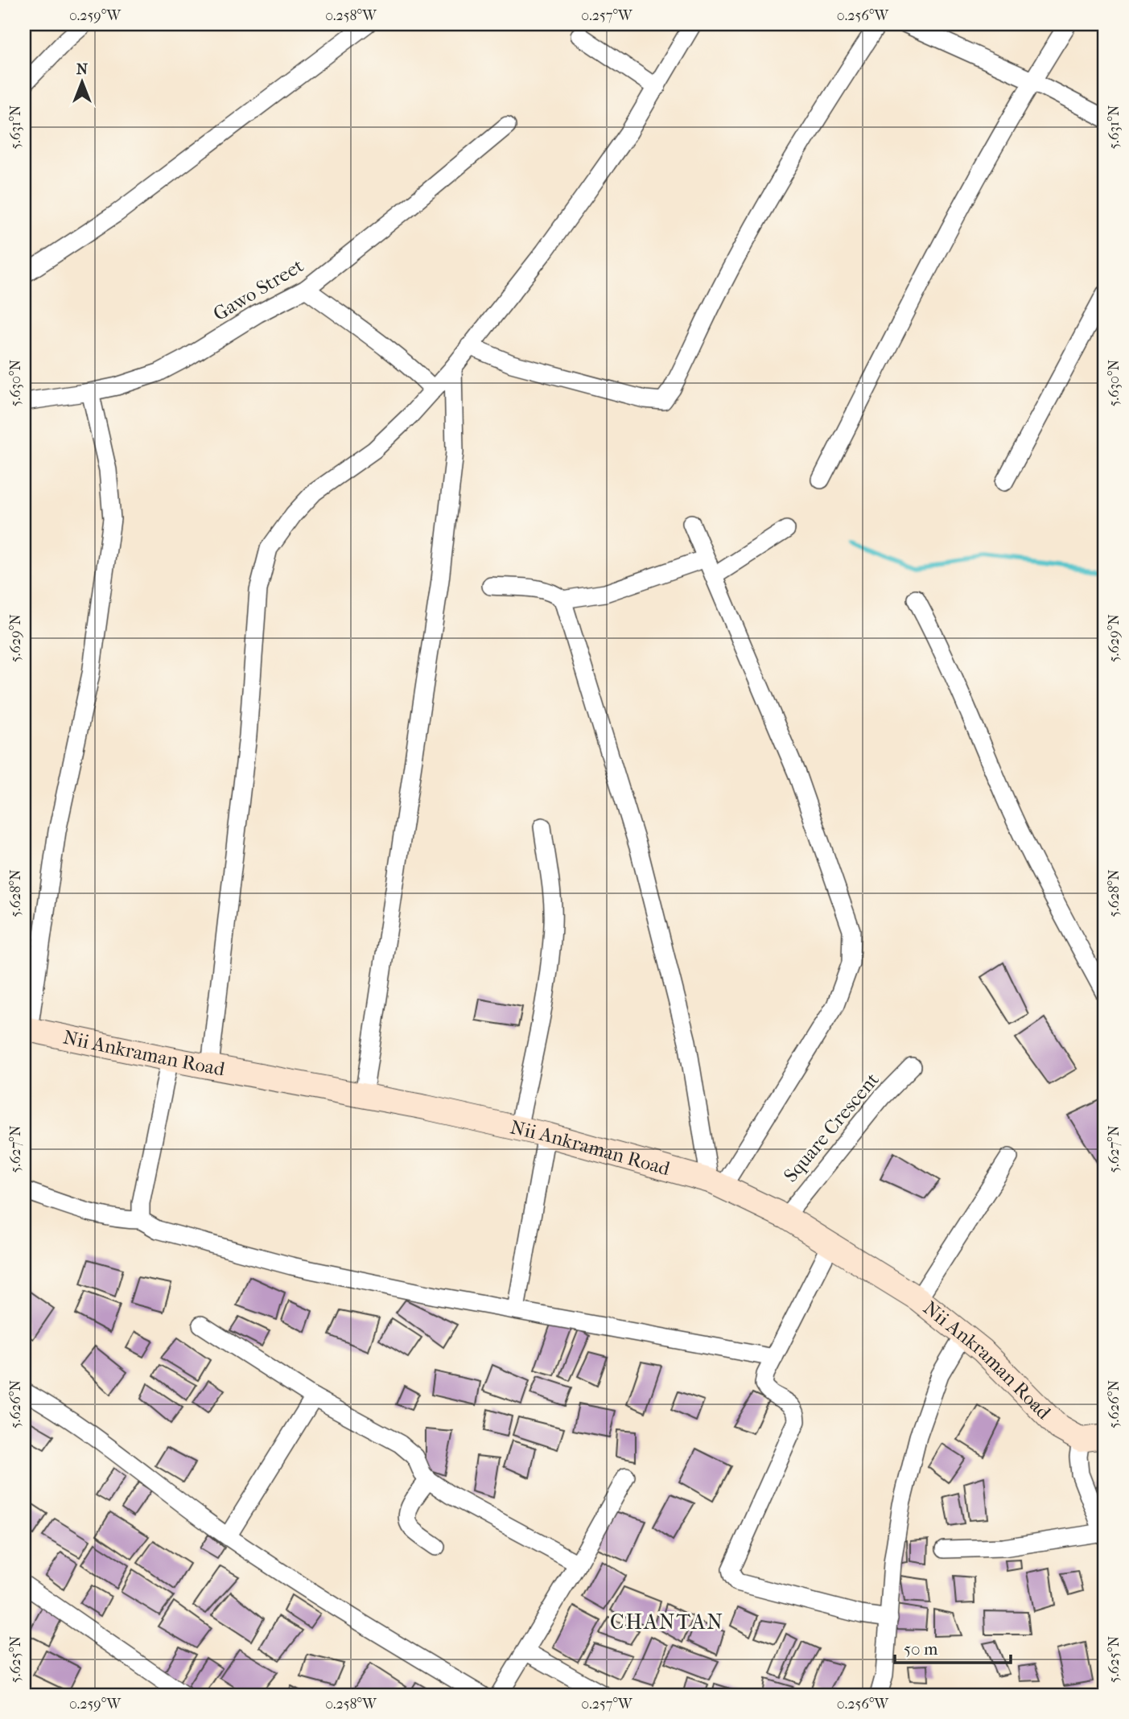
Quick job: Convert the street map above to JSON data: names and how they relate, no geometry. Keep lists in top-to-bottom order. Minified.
{"streets":{"street":["Gawo Street","Nii Ankraman Road","Square Crescent"]},"crossings":[["Nii Ankraman Road","Square Crescent"]],"districts":["CHANTAN"],"scale_bar":"50 m","north":"top","coordinates":["0.259°W","0.258°W","0.257°W","0.256°W","5.631°N","5.630°N","5.629°N","5.628°N","5.627°N","5.626°N","5.625°N"]}
